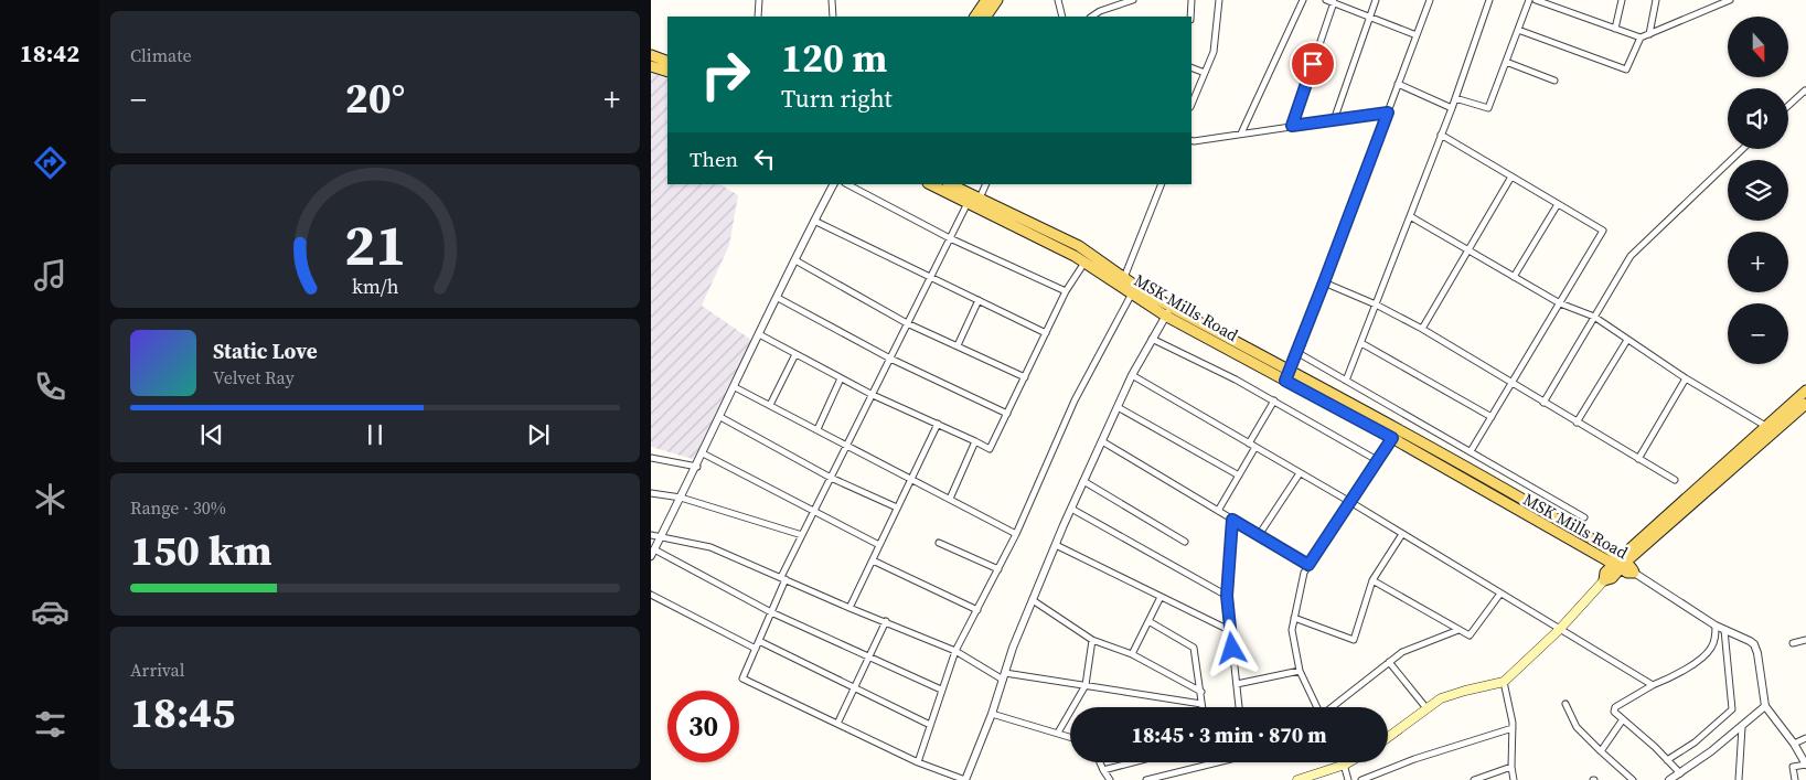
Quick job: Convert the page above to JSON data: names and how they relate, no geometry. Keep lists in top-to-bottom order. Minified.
{"streets":{"main road":["MSK Mills Road"]},"north":"bottom","page":{"tabs":"18:42","tile":["Climate",["Range · 30%","150 km"],["Arrival","18:45"]],"map_buttons":["+","−"],"turn":["120 m","Turn right"],"heat":["−","20°","+"],"then":"Then","song":["Static Love","Velvet Ray"],"limit":"30","trip":"18:45 · 3 min · 870 m","gauge":["21","km/h"]}}
